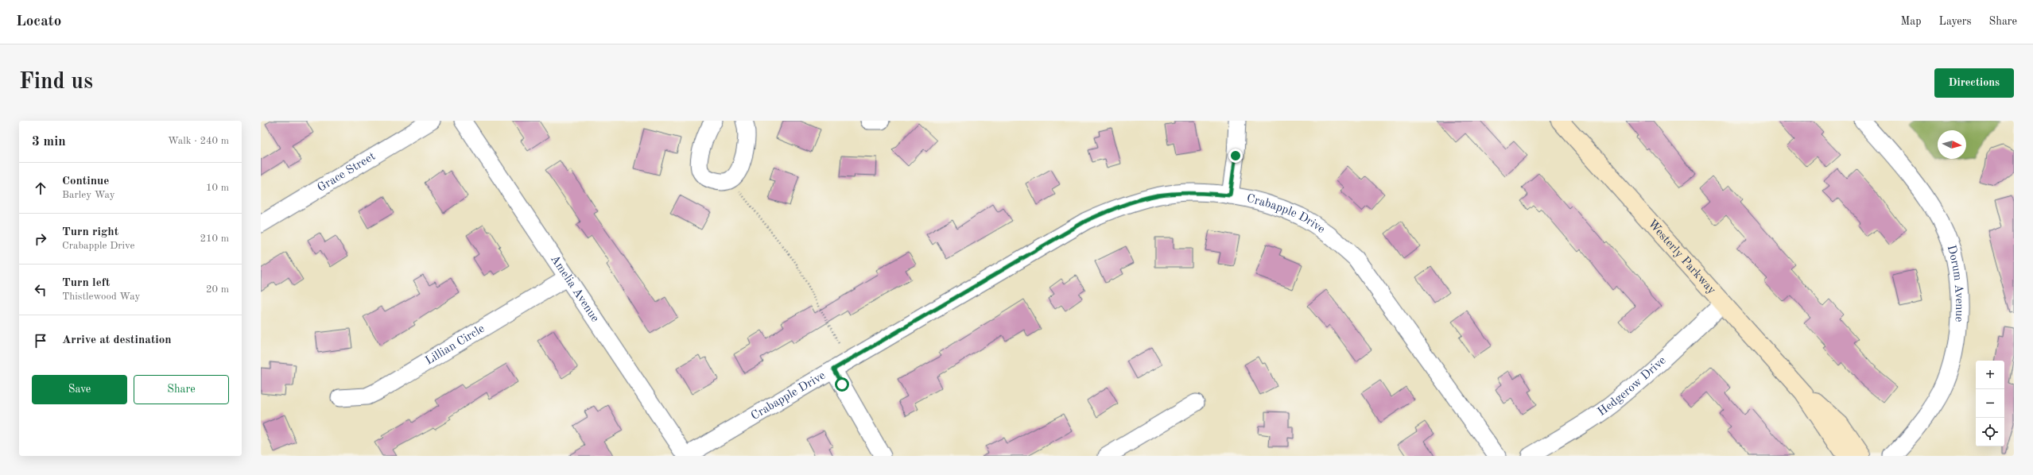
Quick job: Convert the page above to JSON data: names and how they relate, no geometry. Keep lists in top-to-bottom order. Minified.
{"streets":{"main road":["Westerly Parkway"],"street":["Grace Street","Crabapple Drive","Dorum Avenue","Amelia Avenue","Lillian Circle","Hedgerow Drive"]},"crossings":[["Crabapple Drive","Amelia Avenue"],["Westerly Parkway","Hedgerow Drive"],["Amelia Avenue","Lillian Circle"]],"north":"right","page":{"header":"Locato","nav":["Map","Layers","Share"],"buttons":["Directions",["Save","Share"]],"title":"Find us","heading":["3 min","Walk · 240 m"],"list":[["Continue","Barley Way","10 m"],["Turn right","Crabapple Drive","210 m"],["Turn left","Thistlewood Way","20 m"],"Arrive at destination"],"map_buttons":["+","−"]}}
